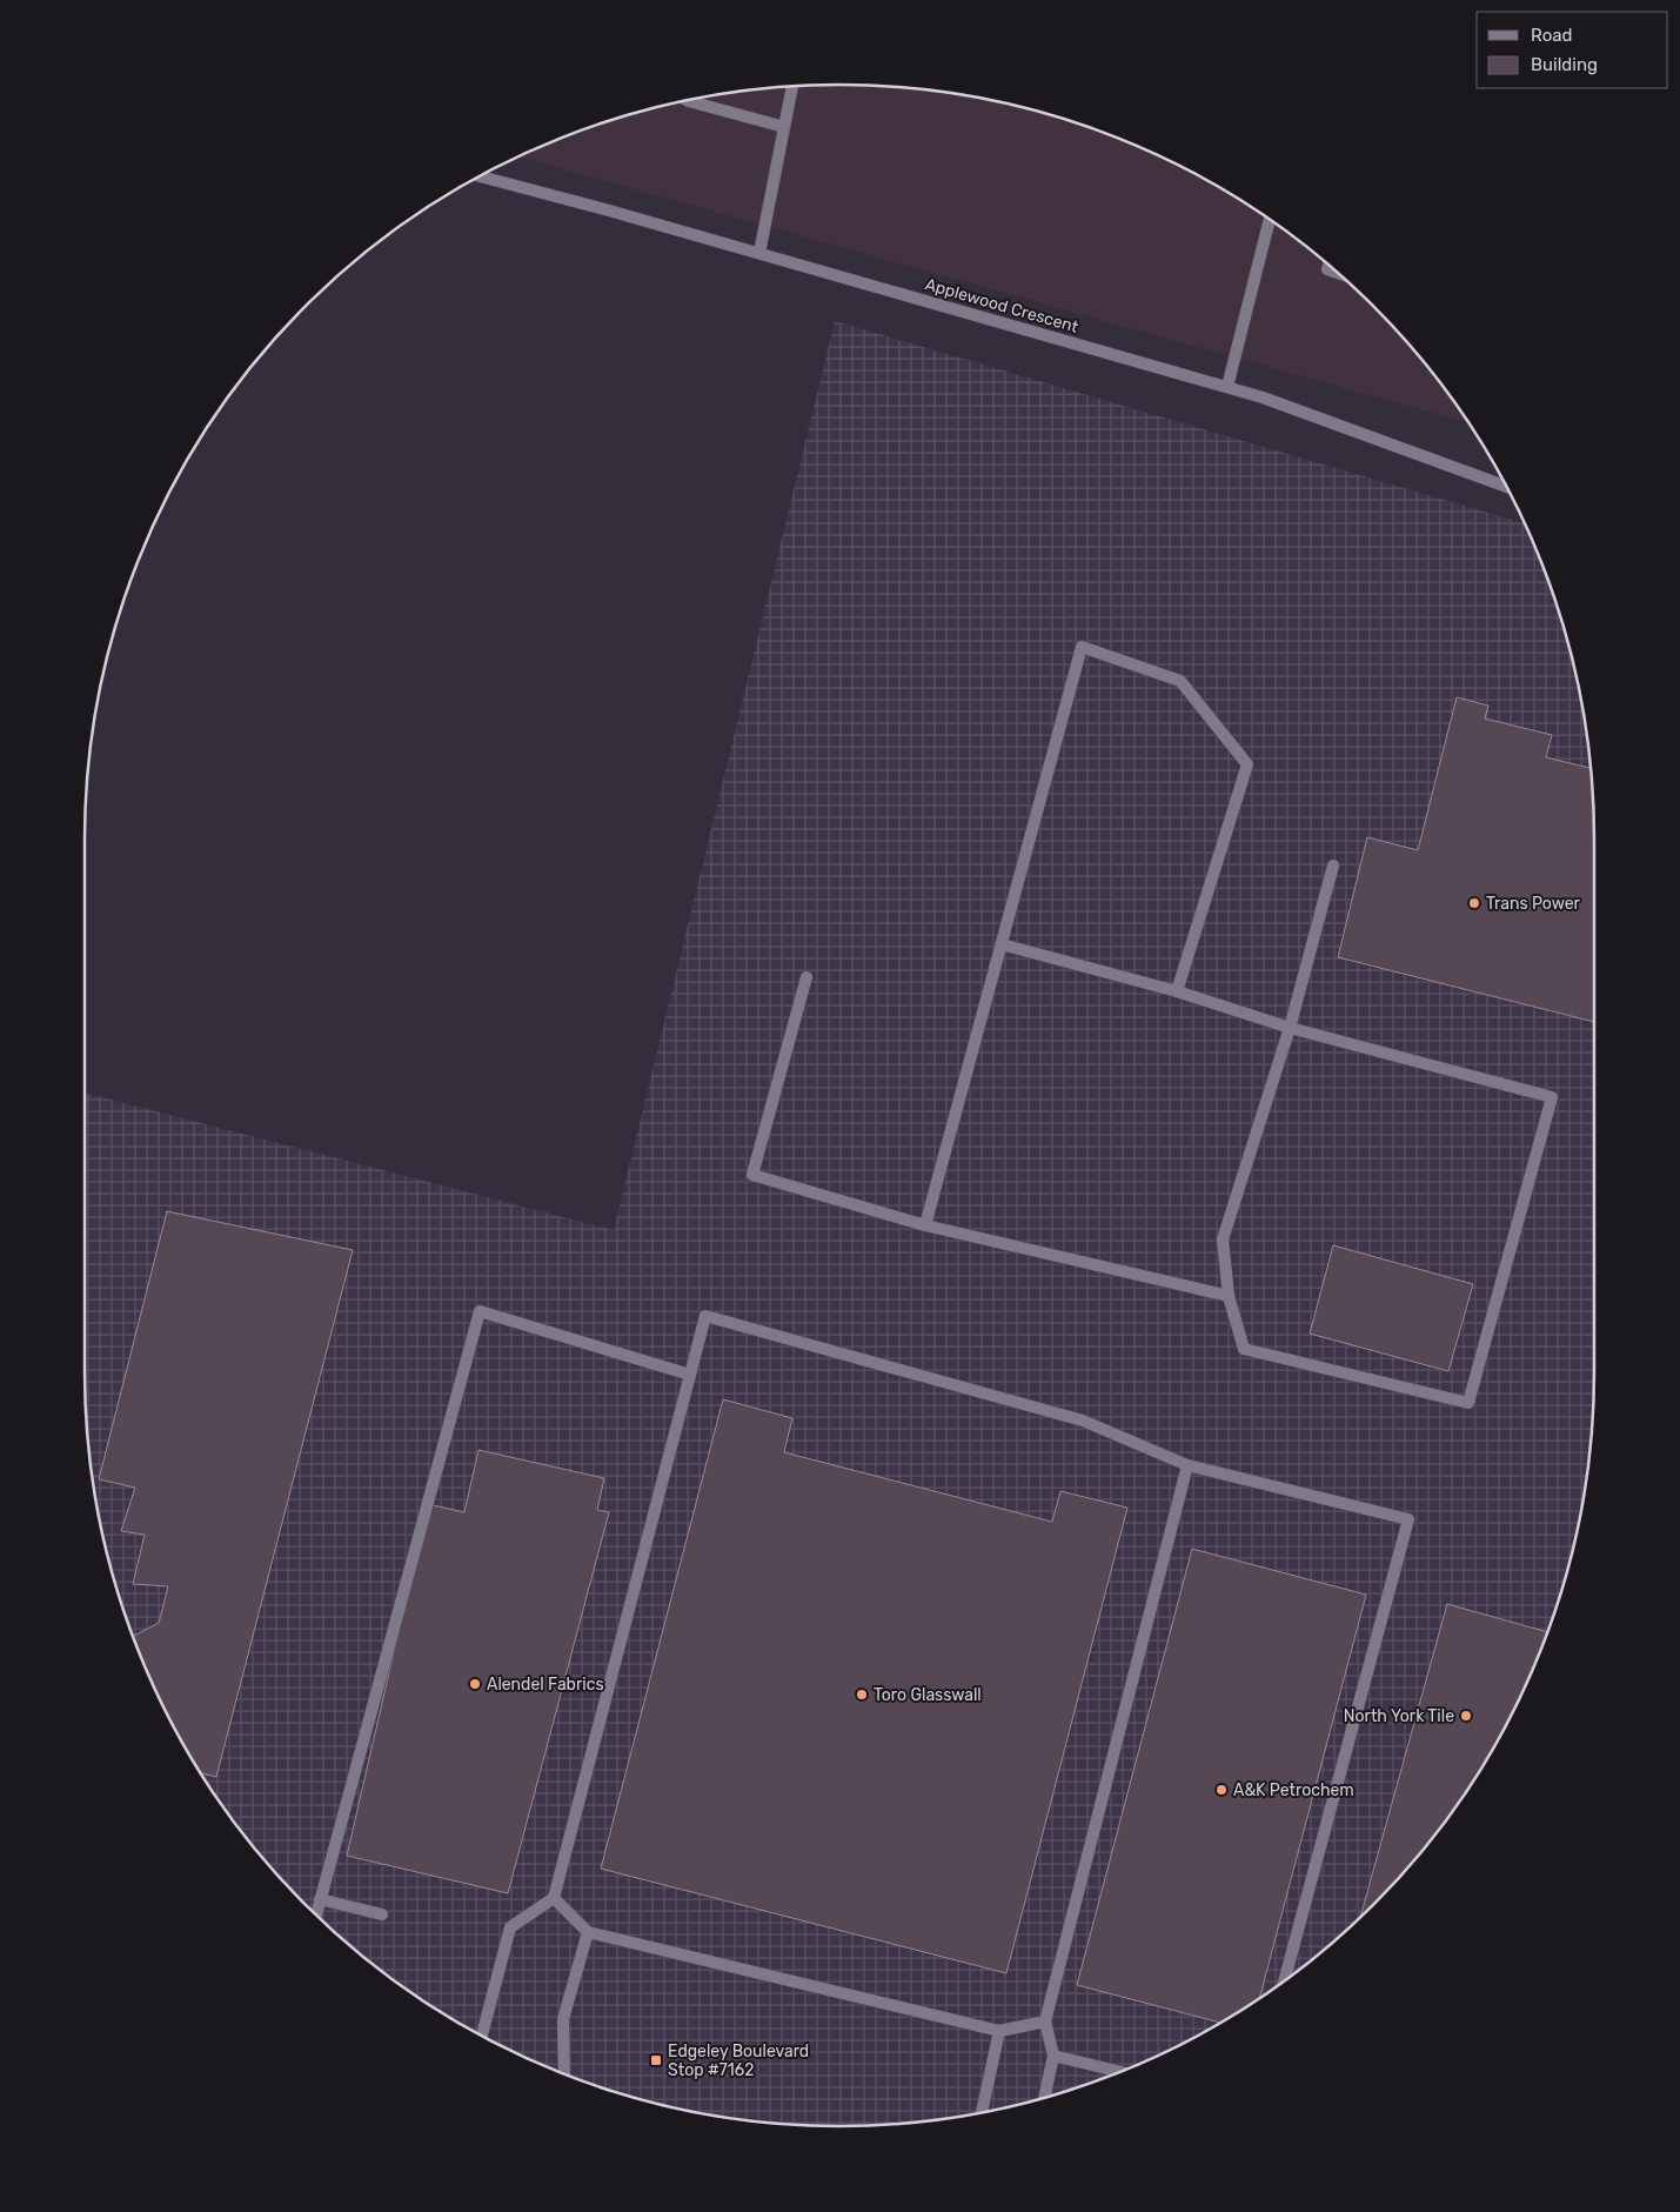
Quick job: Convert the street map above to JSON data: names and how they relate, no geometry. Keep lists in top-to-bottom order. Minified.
{"streets":{"street":["Applewood Crescent"]},"places":{"other":["Trans Power","Alendel Fabrics","Toro Glasswall","North York Tile","A&K Petrochem"],"transit":["Edgeley Boulevard Stop #7162"]},"legend":["Road","Building"]}
